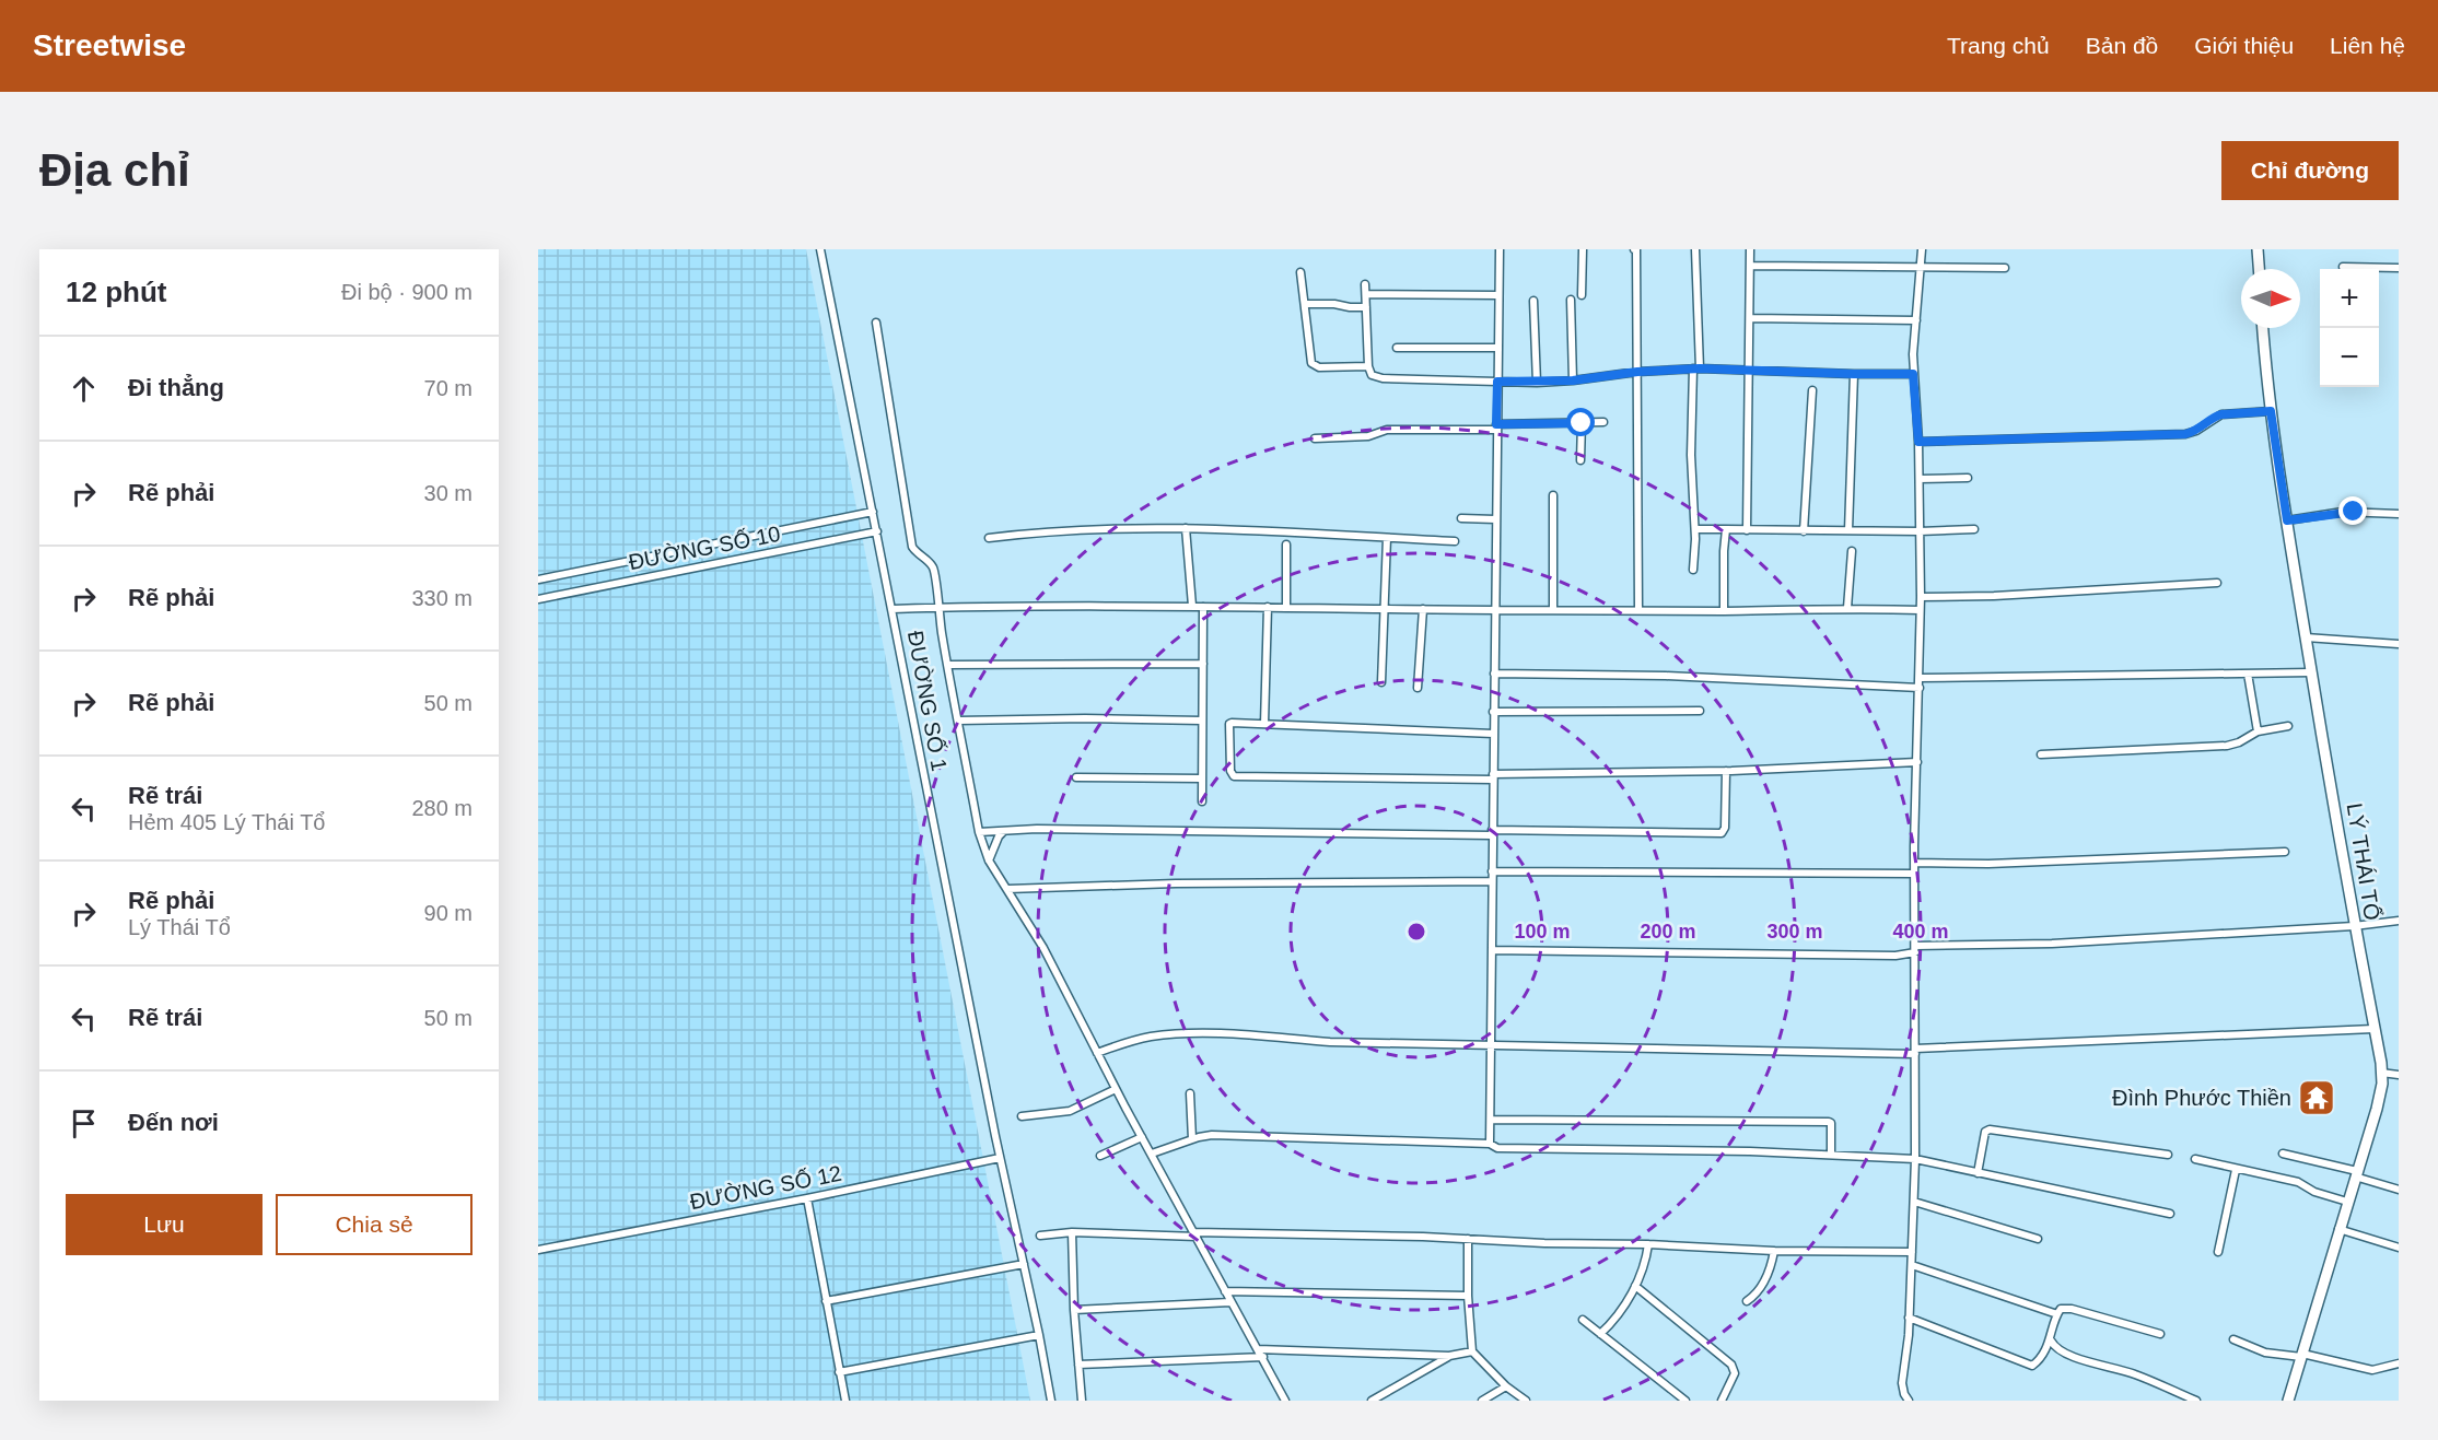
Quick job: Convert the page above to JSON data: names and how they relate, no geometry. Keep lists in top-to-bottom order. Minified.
{"streets":{"main road":["LÝ THÁI TỔ"],"street":["ĐƯỜNG SỐ 10","ĐƯỜNG SỐ 1","ĐƯỜNG SỐ 12"]},"crossings":[["ĐƯỜNG SỐ 10","ĐƯỜNG SỐ 1"],["ĐƯỜNG SỐ 1","ĐƯỜNG SỐ 12"]],"places":{"temple":["Đình Phước Thiền"]},"north":"right","page":{"header":"Streetwise","nav":["Trang chủ","Bản đồ","Giới thiệu","Liên hệ"],"buttons":["Chỉ đường",["Lưu","Chia sẻ"]],"title":"Địa chỉ","heading":["12 phút","Đi bộ · 900 m"],"map_buttons":["+","−"],"list":[["Đi thẳng","70 m"],["Rẽ phải","30 m"],["Rẽ phải","330 m"],["Rẽ phải","50 m"],["Rẽ trái","Hẻm 405 Lý Thái Tổ","280 m"],["Rẽ phải","Lý Thái Tổ","90 m"],["Rẽ trái","50 m"],"Đến nơi"]},"rings":["100 m","200 m","300 m","400 m"]}
